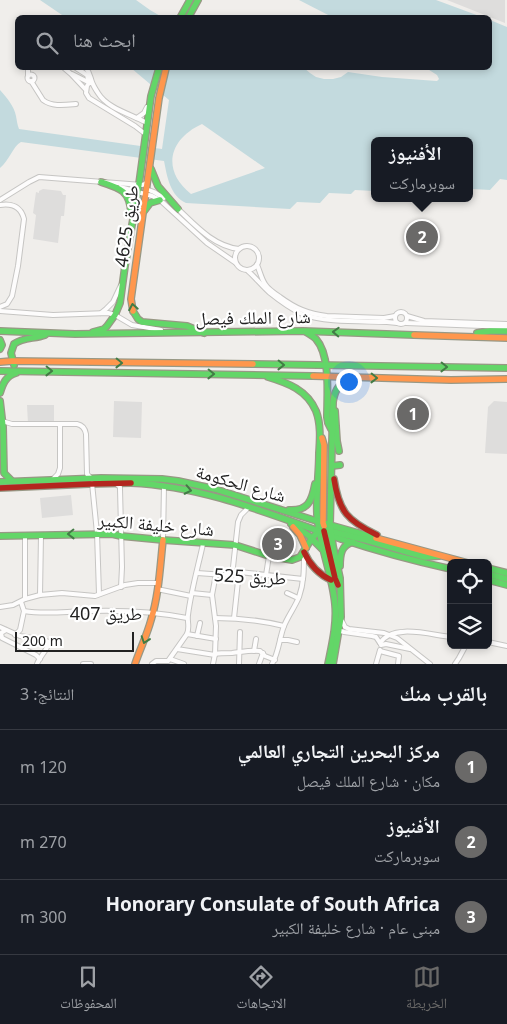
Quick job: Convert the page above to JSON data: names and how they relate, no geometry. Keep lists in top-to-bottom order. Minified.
{"streets":{"main road":["طريق 4625","شارع الملك فيصل","شارع الحكومة","شارع خليفة الكبير"],"street":["طريق 525","طريق 407"]},"crossings":[["طريق 4625","شارع الملك فيصل"],["شارع خليفة الكبير","طريق 525"],["طريق 525","طريق 407"]],"scale_bar":"200 m","page":{"search":"ابحث هنا","popup":["الأفنيوز","سوبرماركت"],"pins":["2","1","3"],"scale":"200 m","heading":["بالقرب منك","النتائج: 3"],"list":[{"mark":"1","name":"مركز البحرين التجاري العالمي","note":"مكان · شارع الملك فيصل","value":"120 m"},{"mark":"2","name":"الأفنيوز","note":"سوبرماركت","value":"270 m"},{"mark":"3","name":"Honorary Consulate of South Africa","note":"مبنى عام · شارع خليفة الكبير","value":"300 m"}],"nav":["الخريطة","الاتجاهات","المحفوظات"]}}
